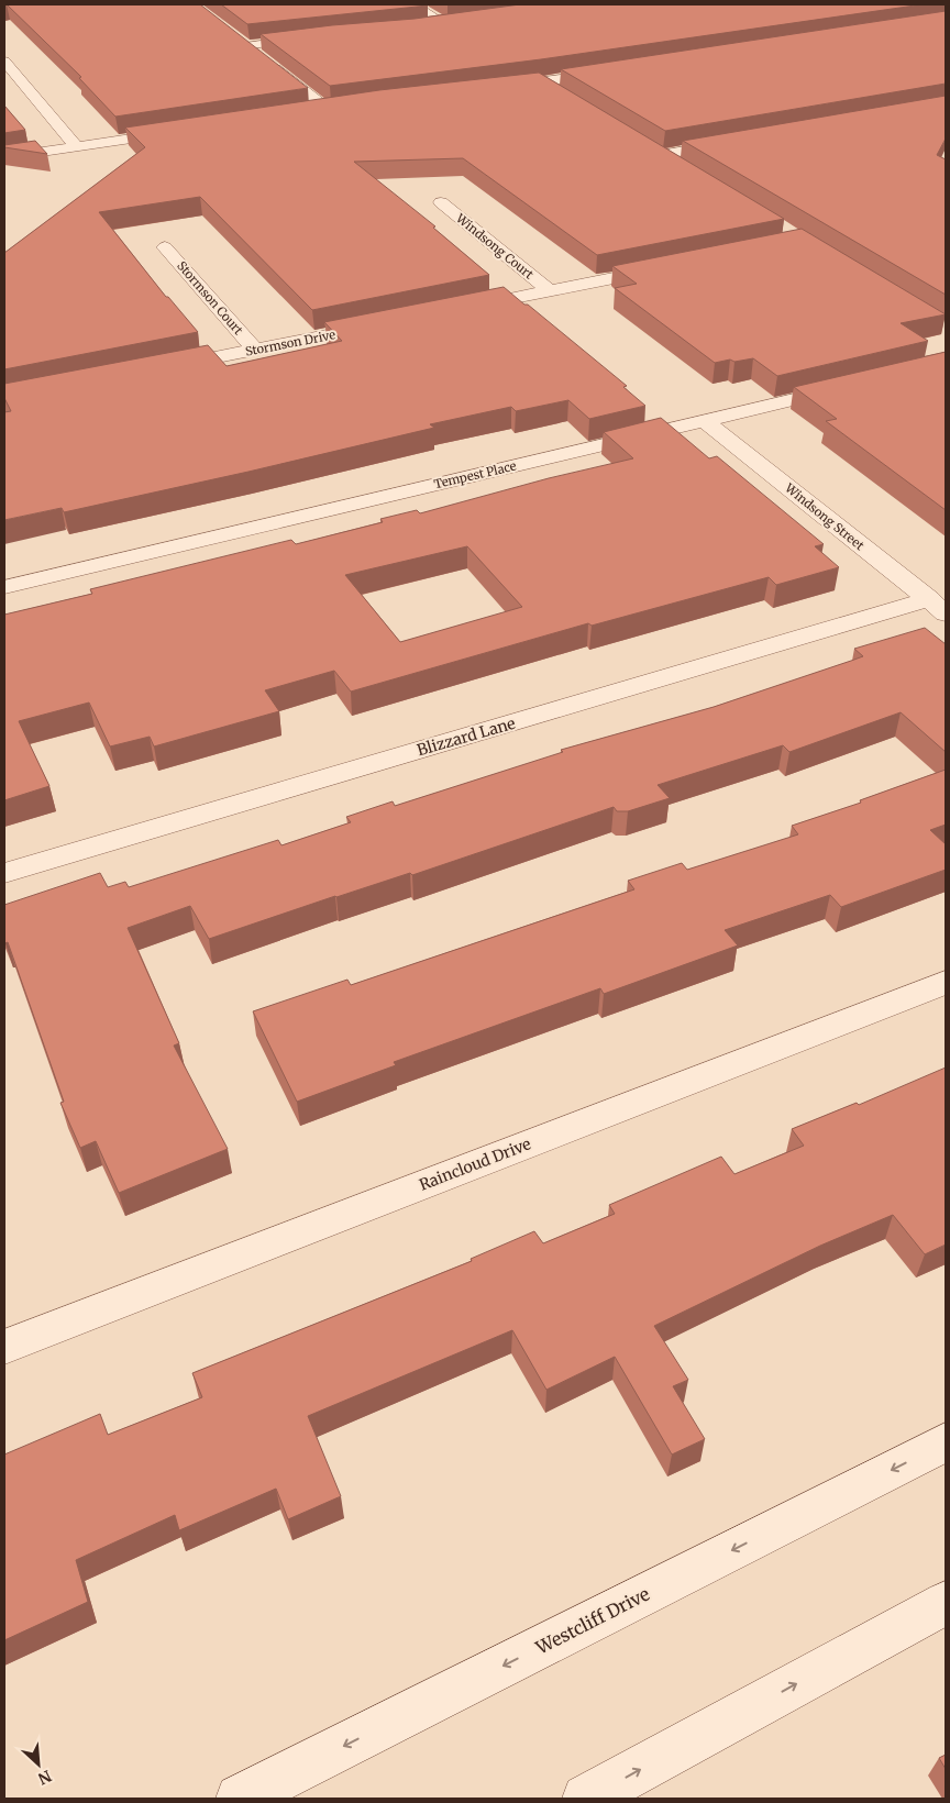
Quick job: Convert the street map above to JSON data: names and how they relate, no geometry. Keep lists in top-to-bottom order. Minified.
{"streets":{"street":["Windsong Court","Stormson Court","Stormson Drive","Tempest Place","Windsong Street","Blizzard Lane","Raincloud Drive","Westcliff Drive"]},"crossings":[["Stormson Court","Stormson Drive"],["Tempest Place","Windsong Street"],["Windsong Street","Blizzard Lane"]],"north":"bottom right"}
